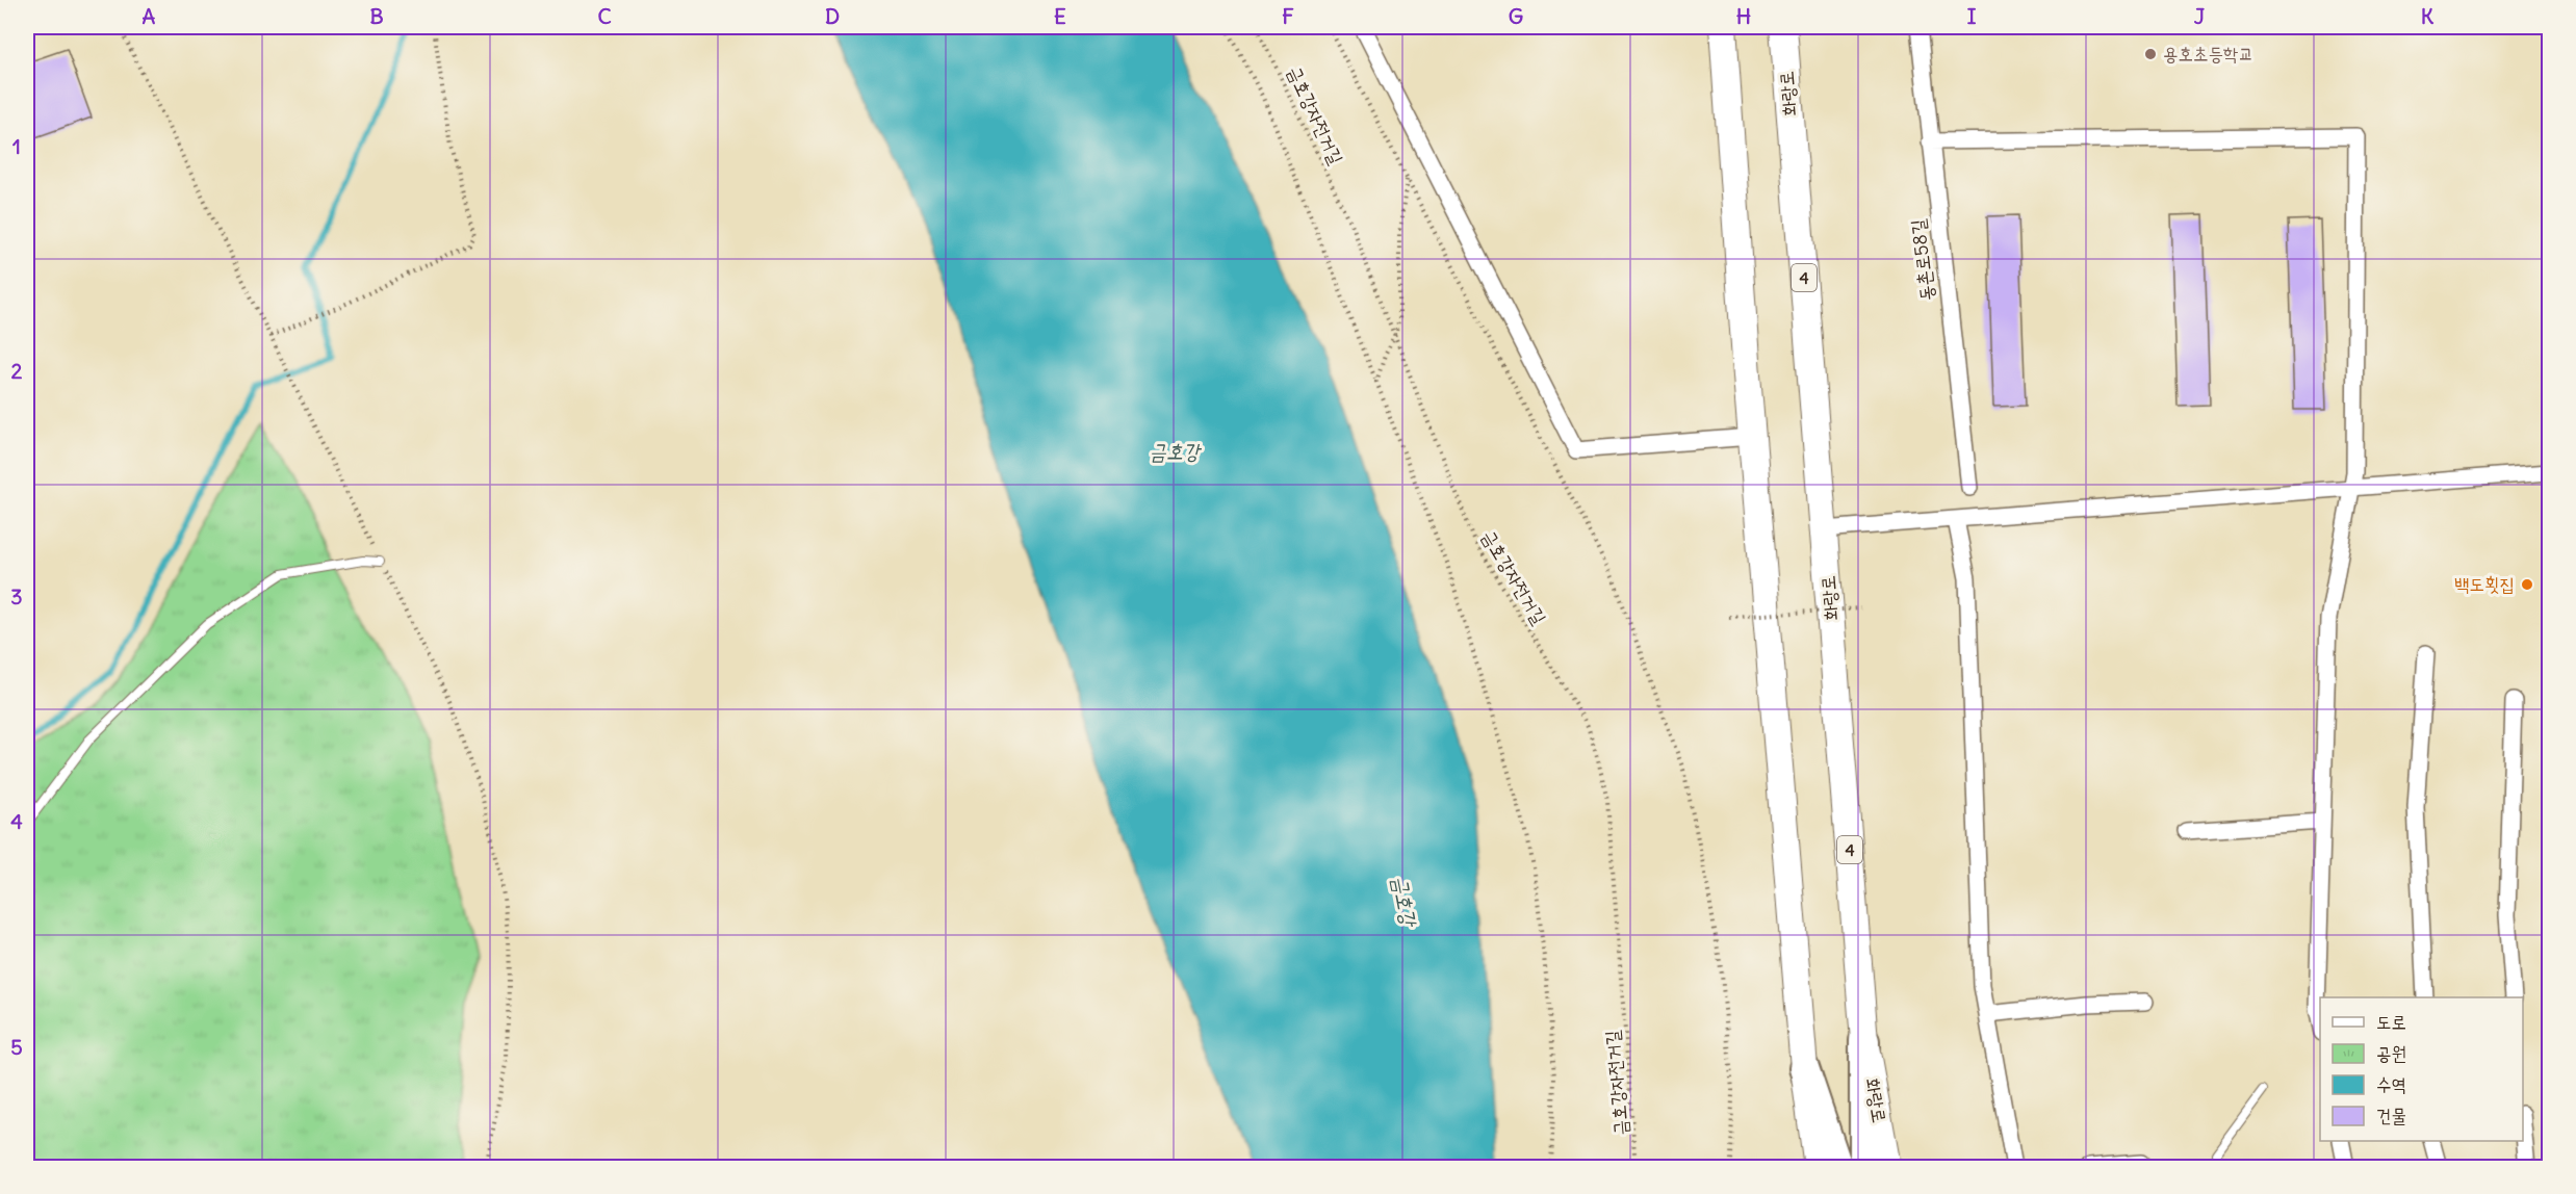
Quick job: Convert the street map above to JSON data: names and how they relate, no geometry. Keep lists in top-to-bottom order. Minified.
{"streets":{"main road":["화랑로","4"],"street":["동촌로58길"],"path":["금호강자전거길"]},"water":["금호강"],"places":["용호초등학교","백도횟집"],"legend":["도로","공원","수역","건물"],"grid":{"columns":["A","B","C","D","E","F","G","H","I","J","K"],"rows":["1","2","3","4","5"]}}
